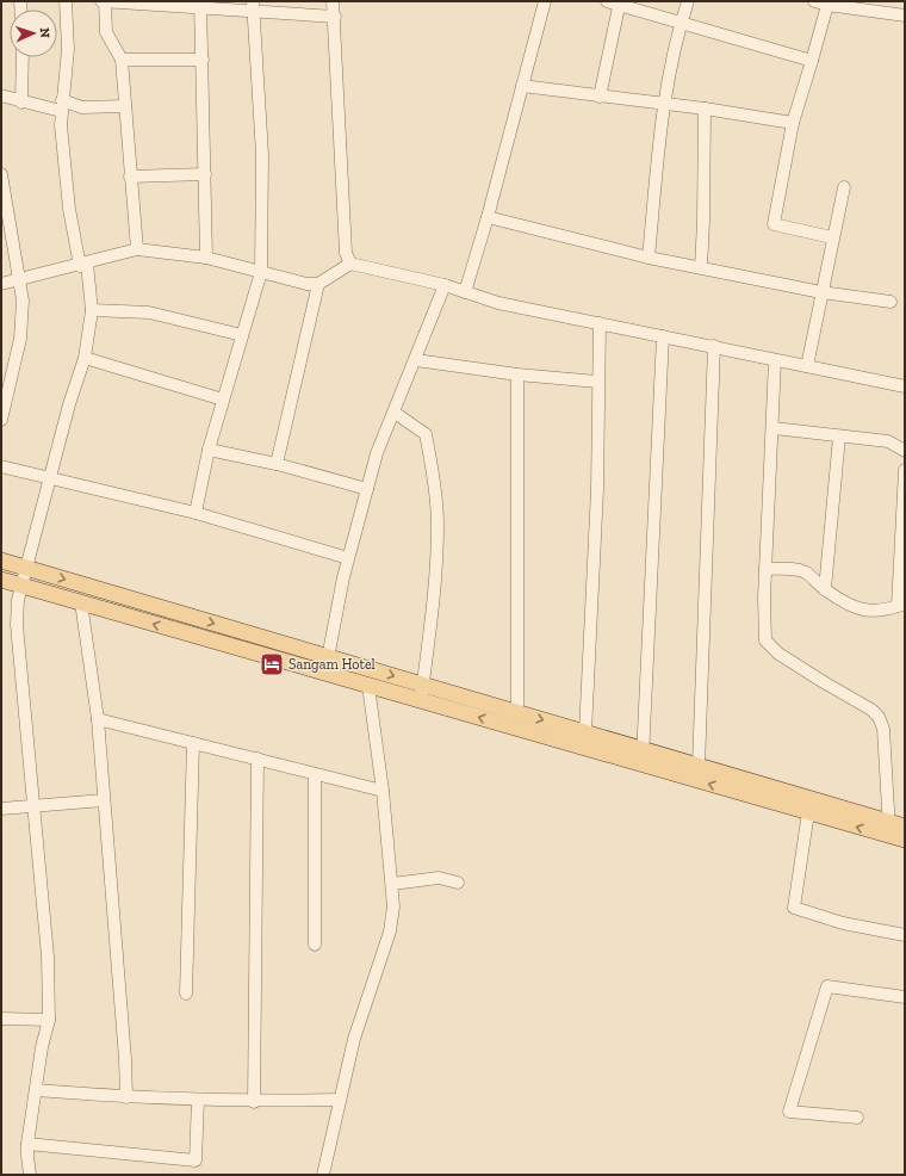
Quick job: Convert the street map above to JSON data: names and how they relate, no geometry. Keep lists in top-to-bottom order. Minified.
{"places":{"hotel":["Sangam Hotel"]},"north":"right"}
